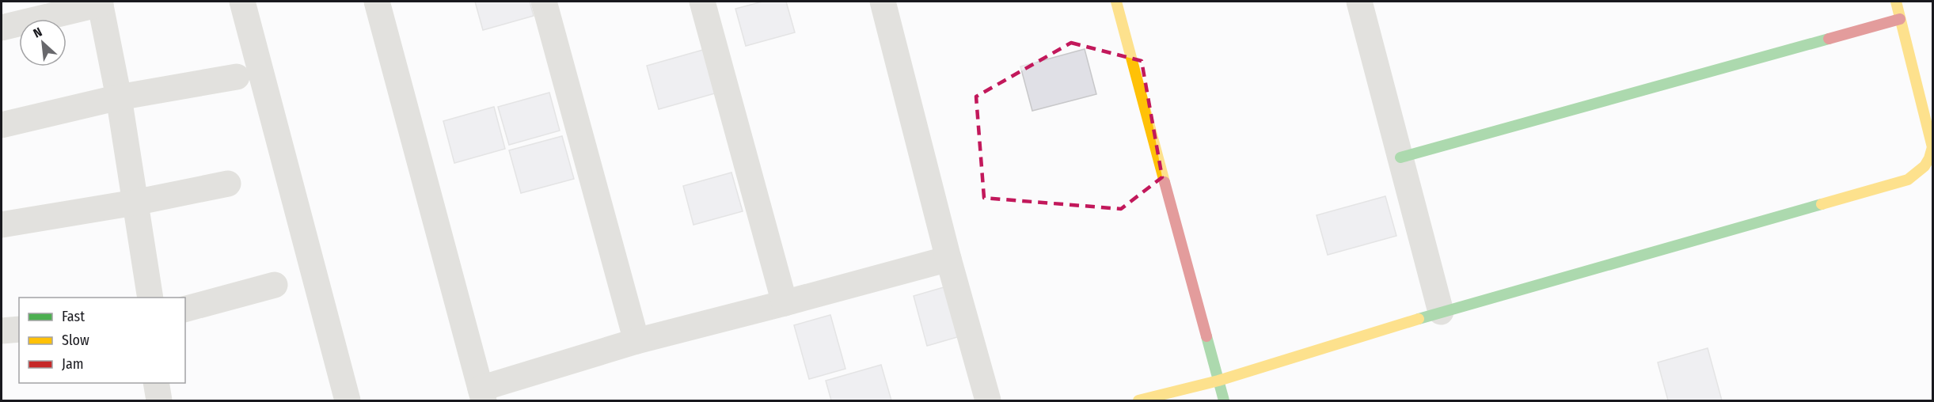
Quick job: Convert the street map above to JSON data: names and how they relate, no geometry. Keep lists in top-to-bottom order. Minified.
{"legend":["Fast","Slow","Jam"],"north":"top left"}
